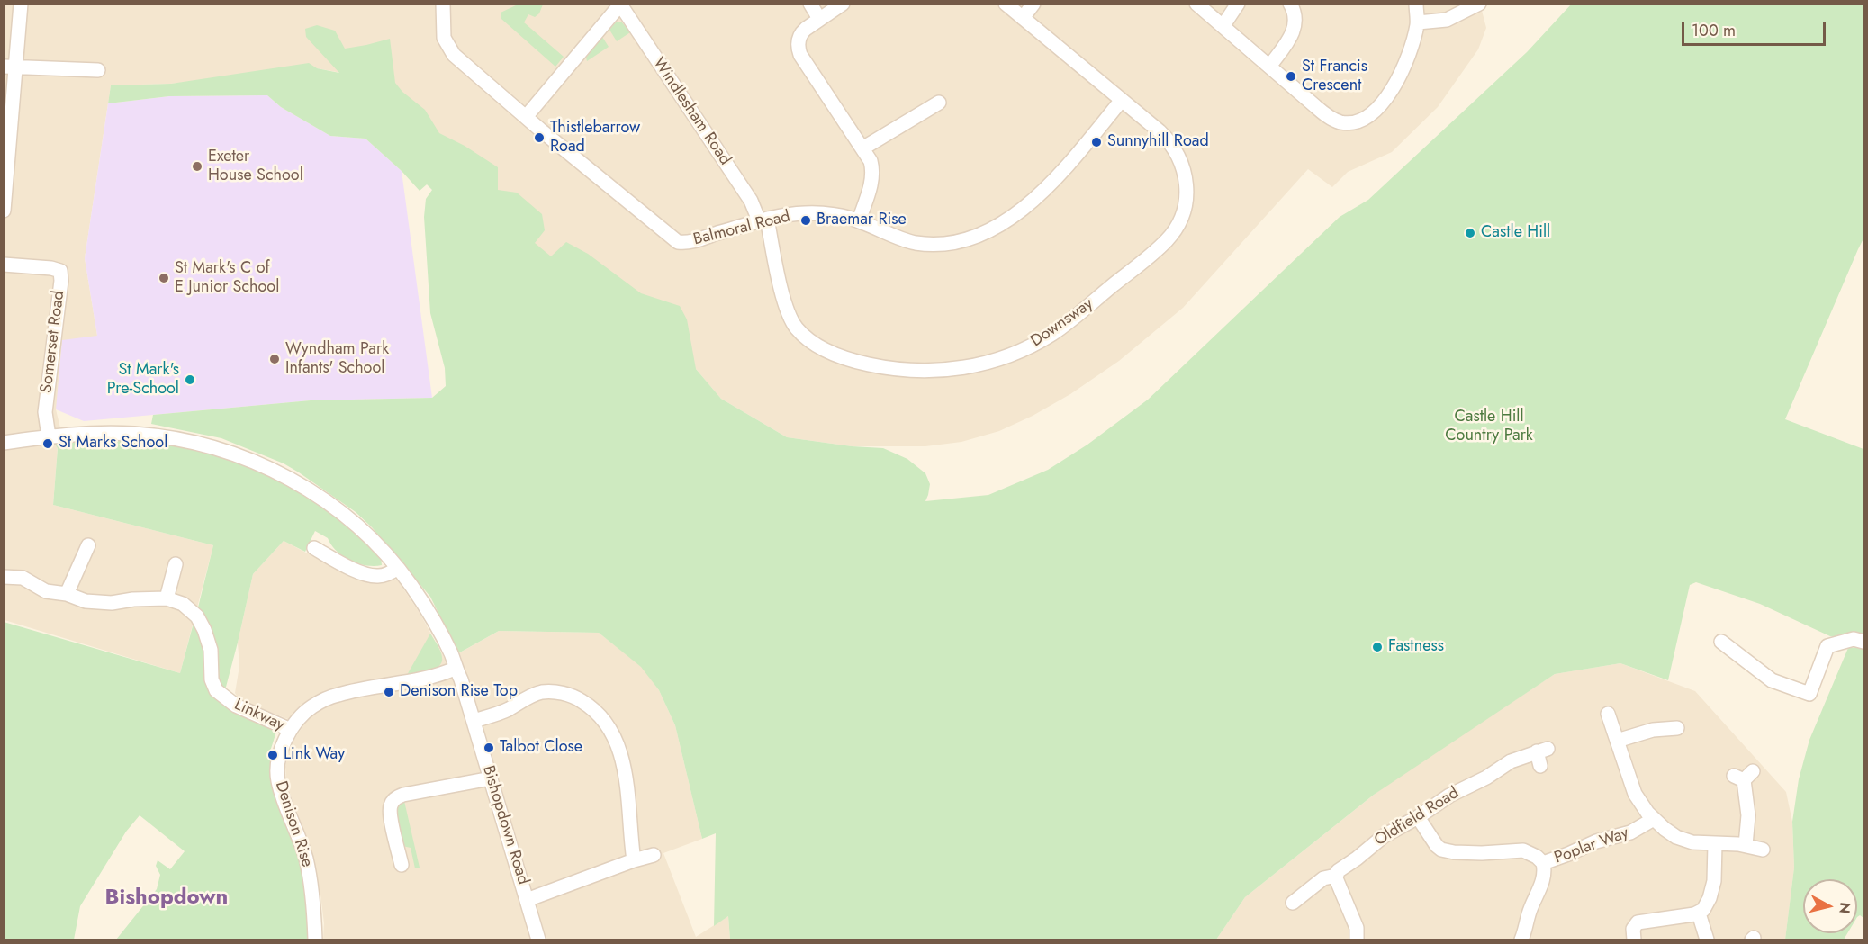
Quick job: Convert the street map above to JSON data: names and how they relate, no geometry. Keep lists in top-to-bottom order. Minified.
{"streets":{"street":["Windlesham Road","Balmoral Road","Downsway","Somerset Road","Linkway","Oldfield Road","Denison Rise","Bishopdown Road","Poplar Way"]},"crossings":[["Windlesham Road","Balmoral Road"],["Windlesham Road","Downsway"],["Balmoral Road","Downsway"],["Somerset Road","Bishopdown Road"],["Linkway","Denison Rise"],["Denison Rise","Bishopdown Road"]],"districts":["Bishopdown"],"parks":["Castle Hill Country Park"],"places":["St Francis Crescent","Thistlebarrow Road","Sunnyhill Road","Exeter House School","Braemar Rise","Castle Hill","St Mark's C of E Junior School","Wyndham Park Infants' School","St Mark's Pre-School","St Marks School","Fastness","Denison Rise Top","Talbot Close","Link Way"],"scale_bar":"100 m","north":"right"}
